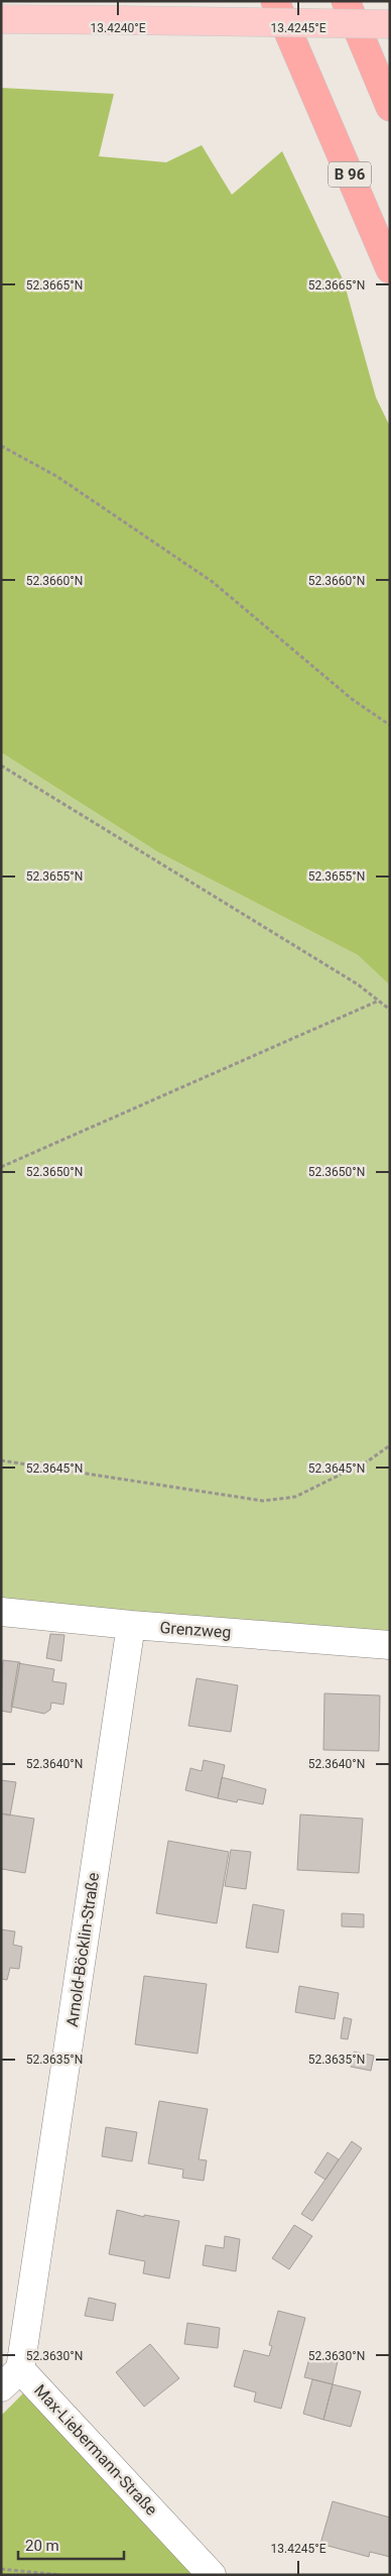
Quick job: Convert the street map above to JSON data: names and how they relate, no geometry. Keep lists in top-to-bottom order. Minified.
{"streets":{"highway":["B 96"],"street":["Grenzweg","Arnold-Böcklin-Straße","Max-Liebermann-Straße"]},"crossings":[["Grenzweg","Arnold-Böcklin-Straße"],["Arnold-Böcklin-Straße","Max-Liebermann-Straße"]],"scale_bar":"20 m","coordinates":["13.4240°E","13.4245°E","52.3665°N","52.3660°N","52.3655°N","52.3650°N","52.3645°N","52.3640°N","52.3635°N","52.3630°N"]}
